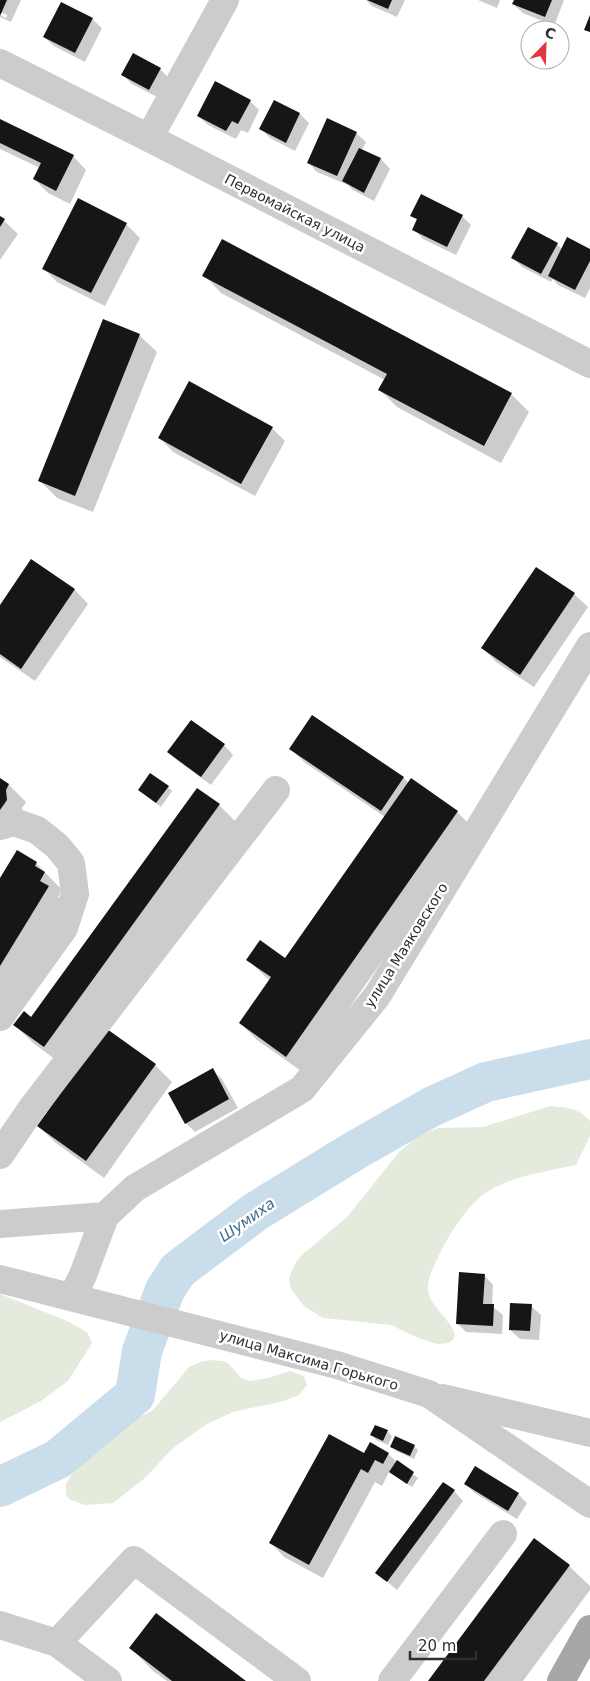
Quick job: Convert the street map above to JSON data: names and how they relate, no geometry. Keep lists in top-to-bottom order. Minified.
{"streets":{"street":["Первомайская улица","улица Маяковского","улица Максима Горького"]},"crossings":[["улица Маяковского","улица Максима Горького"]],"water":["Шумиха"],"scale_bar":"20 m","north":"top right"}
